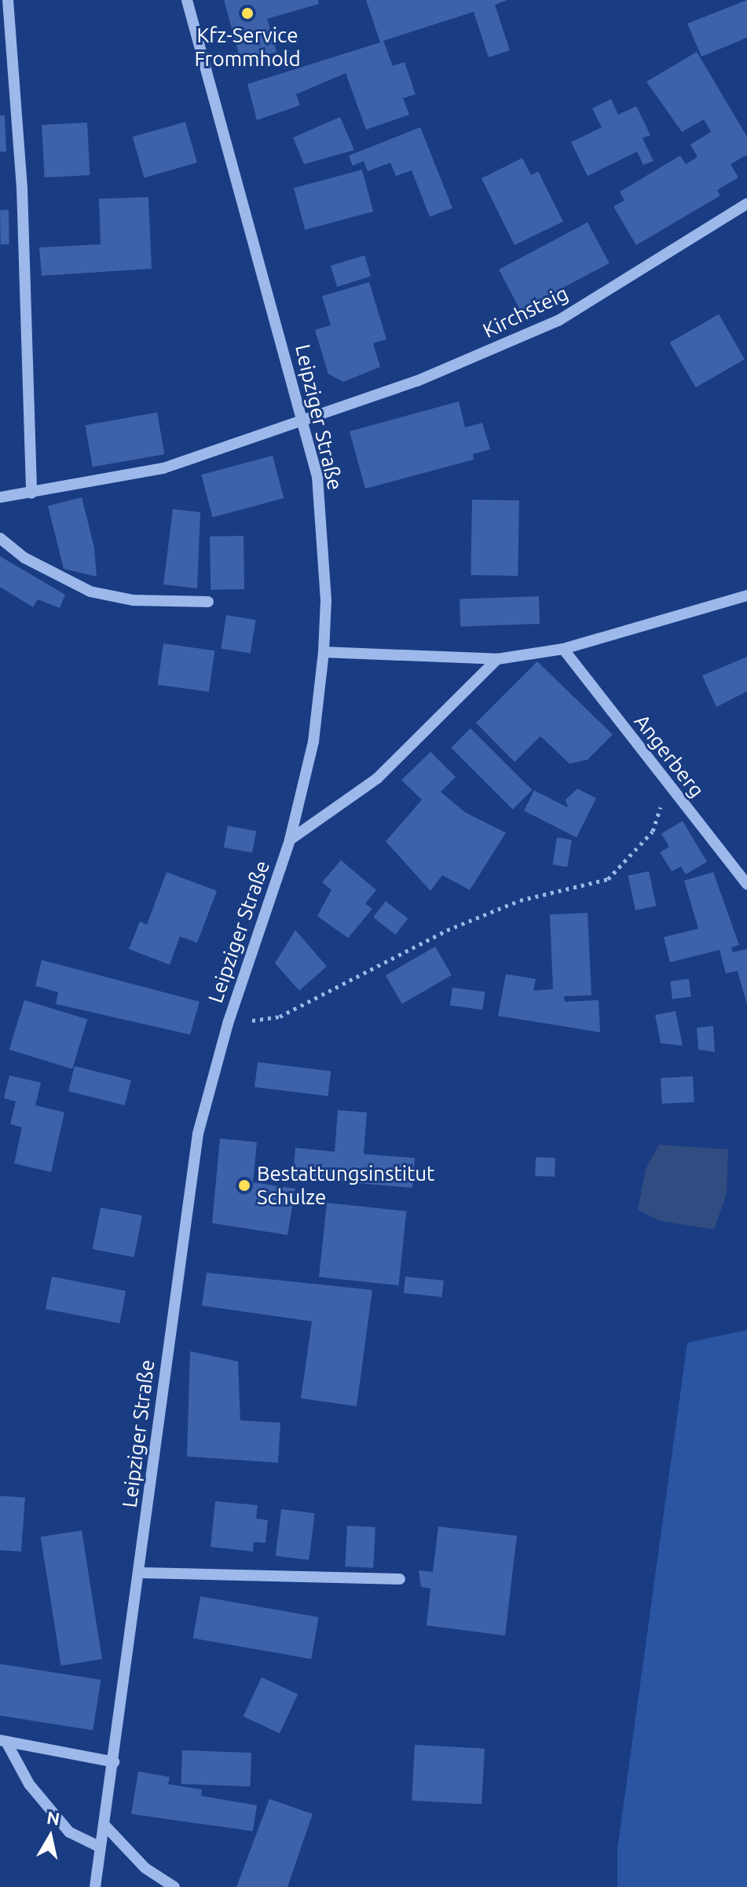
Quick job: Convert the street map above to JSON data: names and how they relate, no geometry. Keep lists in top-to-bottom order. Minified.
{"streets":{"street":["Kirchsteig","Leipziger Straße","Angerberg"]},"crossings":[["Kirchsteig","Leipziger Straße"]],"places":["Kfz-Service Frommhold","Bestattungsinstitut Schulze"],"north":"top"}
